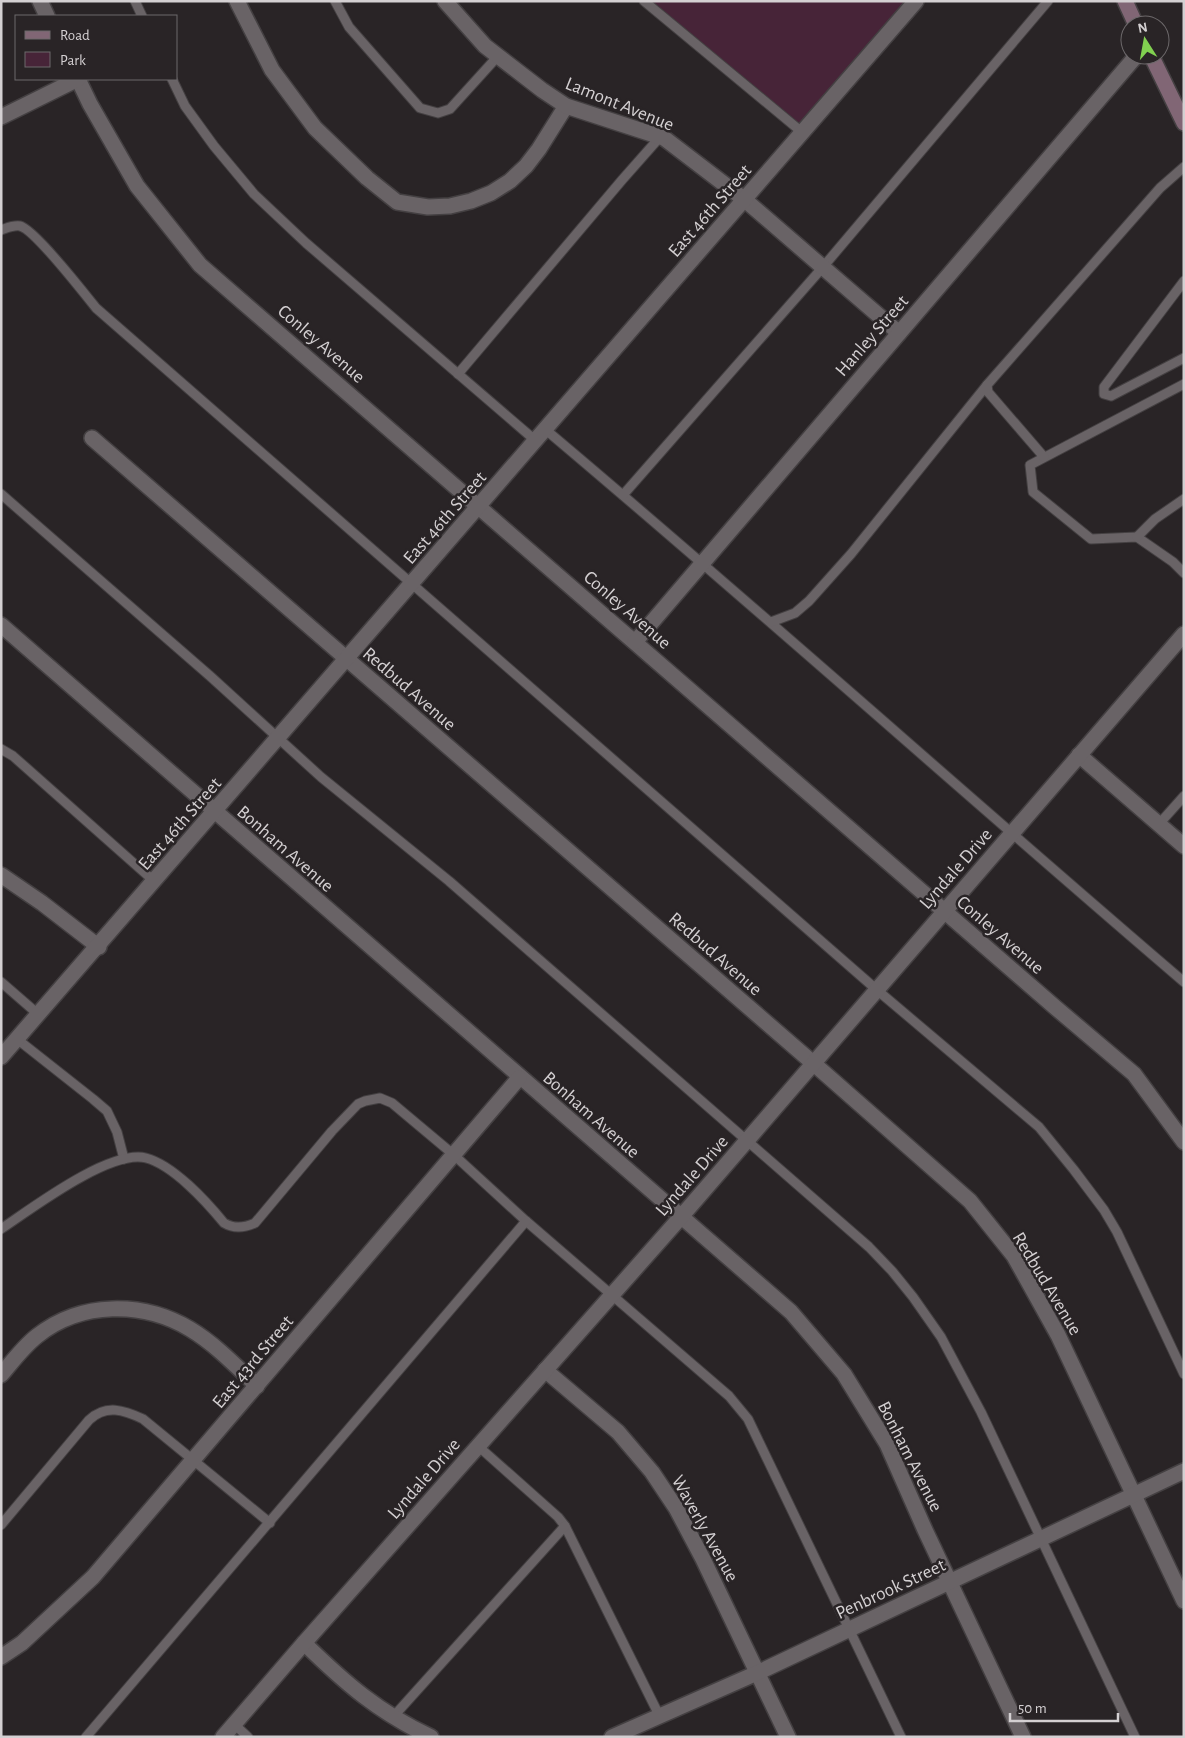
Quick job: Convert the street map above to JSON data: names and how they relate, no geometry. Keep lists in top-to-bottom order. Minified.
{"streets":{"street":["Lamont Avenue","East 46th Street","Hanley Street","Conley Avenue","Redbud Avenue","Bonham Avenue","Lyndale Drive","East 43rd Street","Waverly Avenue","Penbrook Street"]},"crossings":[["Lamont Avenue","East 46th Street"],["Lamont Avenue","Hanley Street"],["East 46th Street","Conley Avenue"],["East 46th Street","Redbud Avenue"],["East 46th Street","Bonham Avenue"],["Hanley Street","Conley Avenue"],["Conley Avenue","Lyndale Drive"],["Redbud Avenue","Lyndale Drive"],["Redbud Avenue","Penbrook Street"],["Bonham Avenue","Lyndale Drive"],["Bonham Avenue","East 43rd Street"],["Bonham Avenue","Penbrook Street"],["Lyndale Drive","Waverly Avenue"],["Waverly Avenue","Penbrook Street"]],"legend":["Road","Park"],"scale_bar":"50 m","north":"top"}
